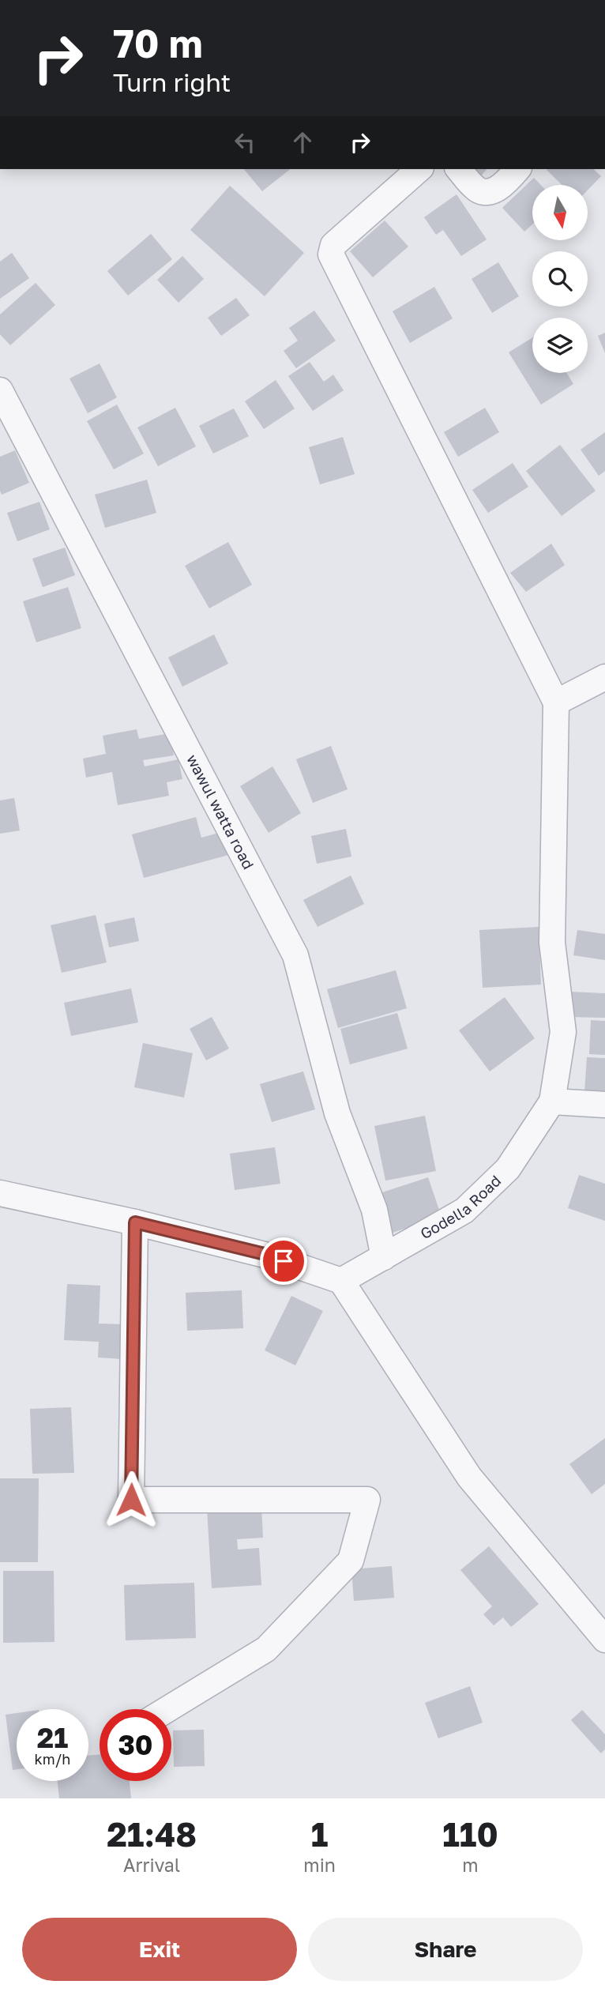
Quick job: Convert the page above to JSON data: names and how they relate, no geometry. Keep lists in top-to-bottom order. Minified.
{"streets":{"street":["wawul watta road","Godella Road"]},"crossings":[["wawul watta road","Godella Road"]],"north":"bottom","page":{"turn":["70 m","Turn right"],"speed":"21 km/h","limit":"30","eta":["21:48","Arrival","1","min","110","m"],"buttons":["Exit","Share"]}}
